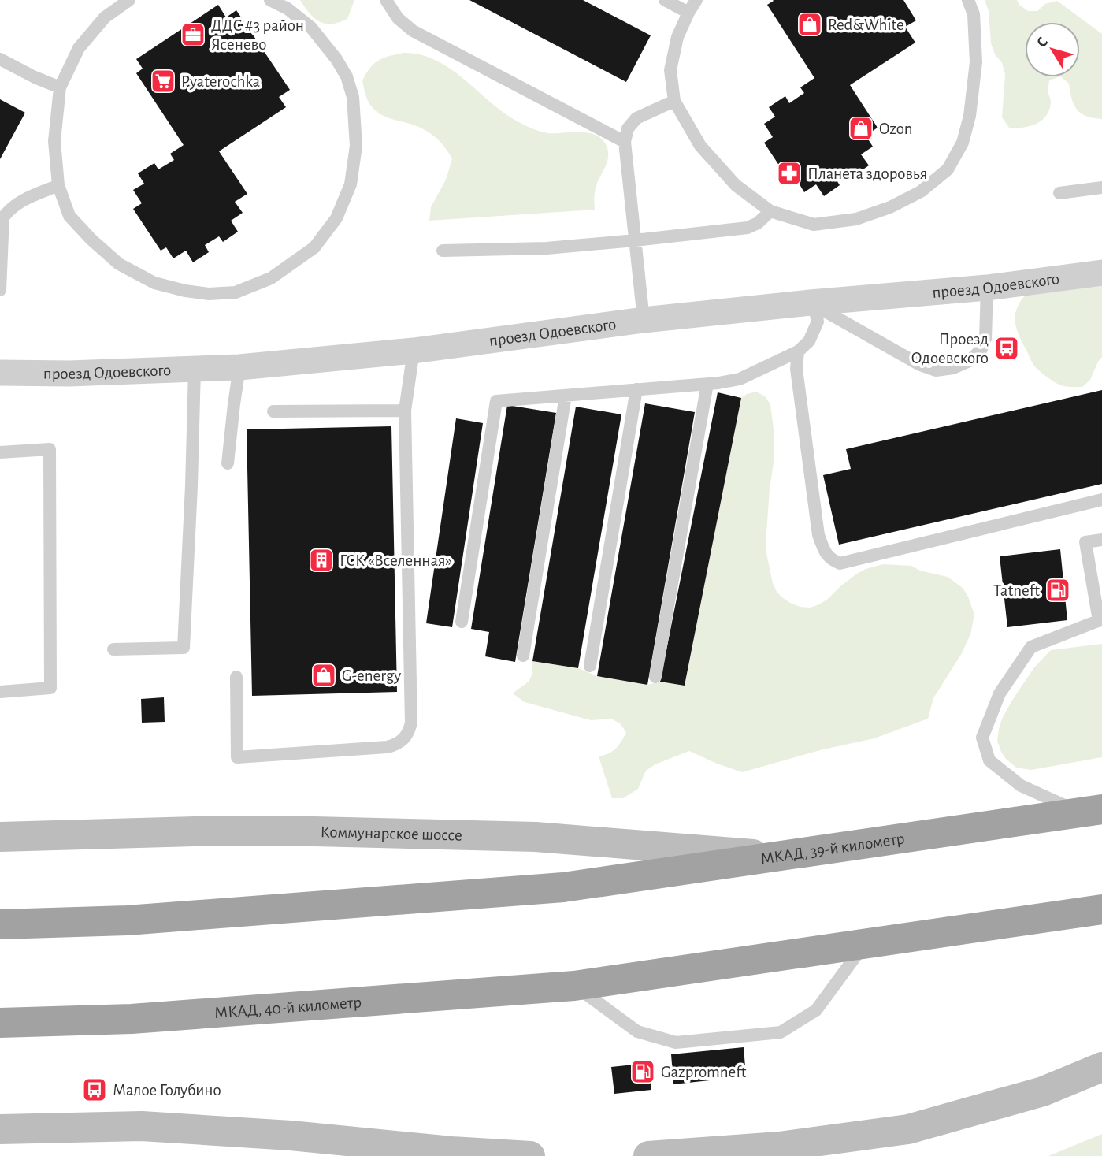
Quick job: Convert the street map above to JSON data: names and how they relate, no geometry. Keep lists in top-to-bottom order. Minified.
{"streets":{"highway":["МКАД, 39-й километр","МКАД, 40-й километр"],"main road":["Коммунарское шоссе"],"street":["проезд Одоевского"]},"crossings":[["Коммунарское шоссе","МКАД, 39-й километр"]],"places":{"shop":["Red&White","Ozon","G-energy"],"office":["ДДС #3 район Ясенево"],"supermarket":["Pyaterochka"],"pharmacy":["Планета здоровья"],"bus stop":["Проезд Одоевского","Малое Голубино"],"building":["ГСК «Вселенная»"],"fuel station":["Tatneft","Gazpromneft"]},"north":"top left"}
